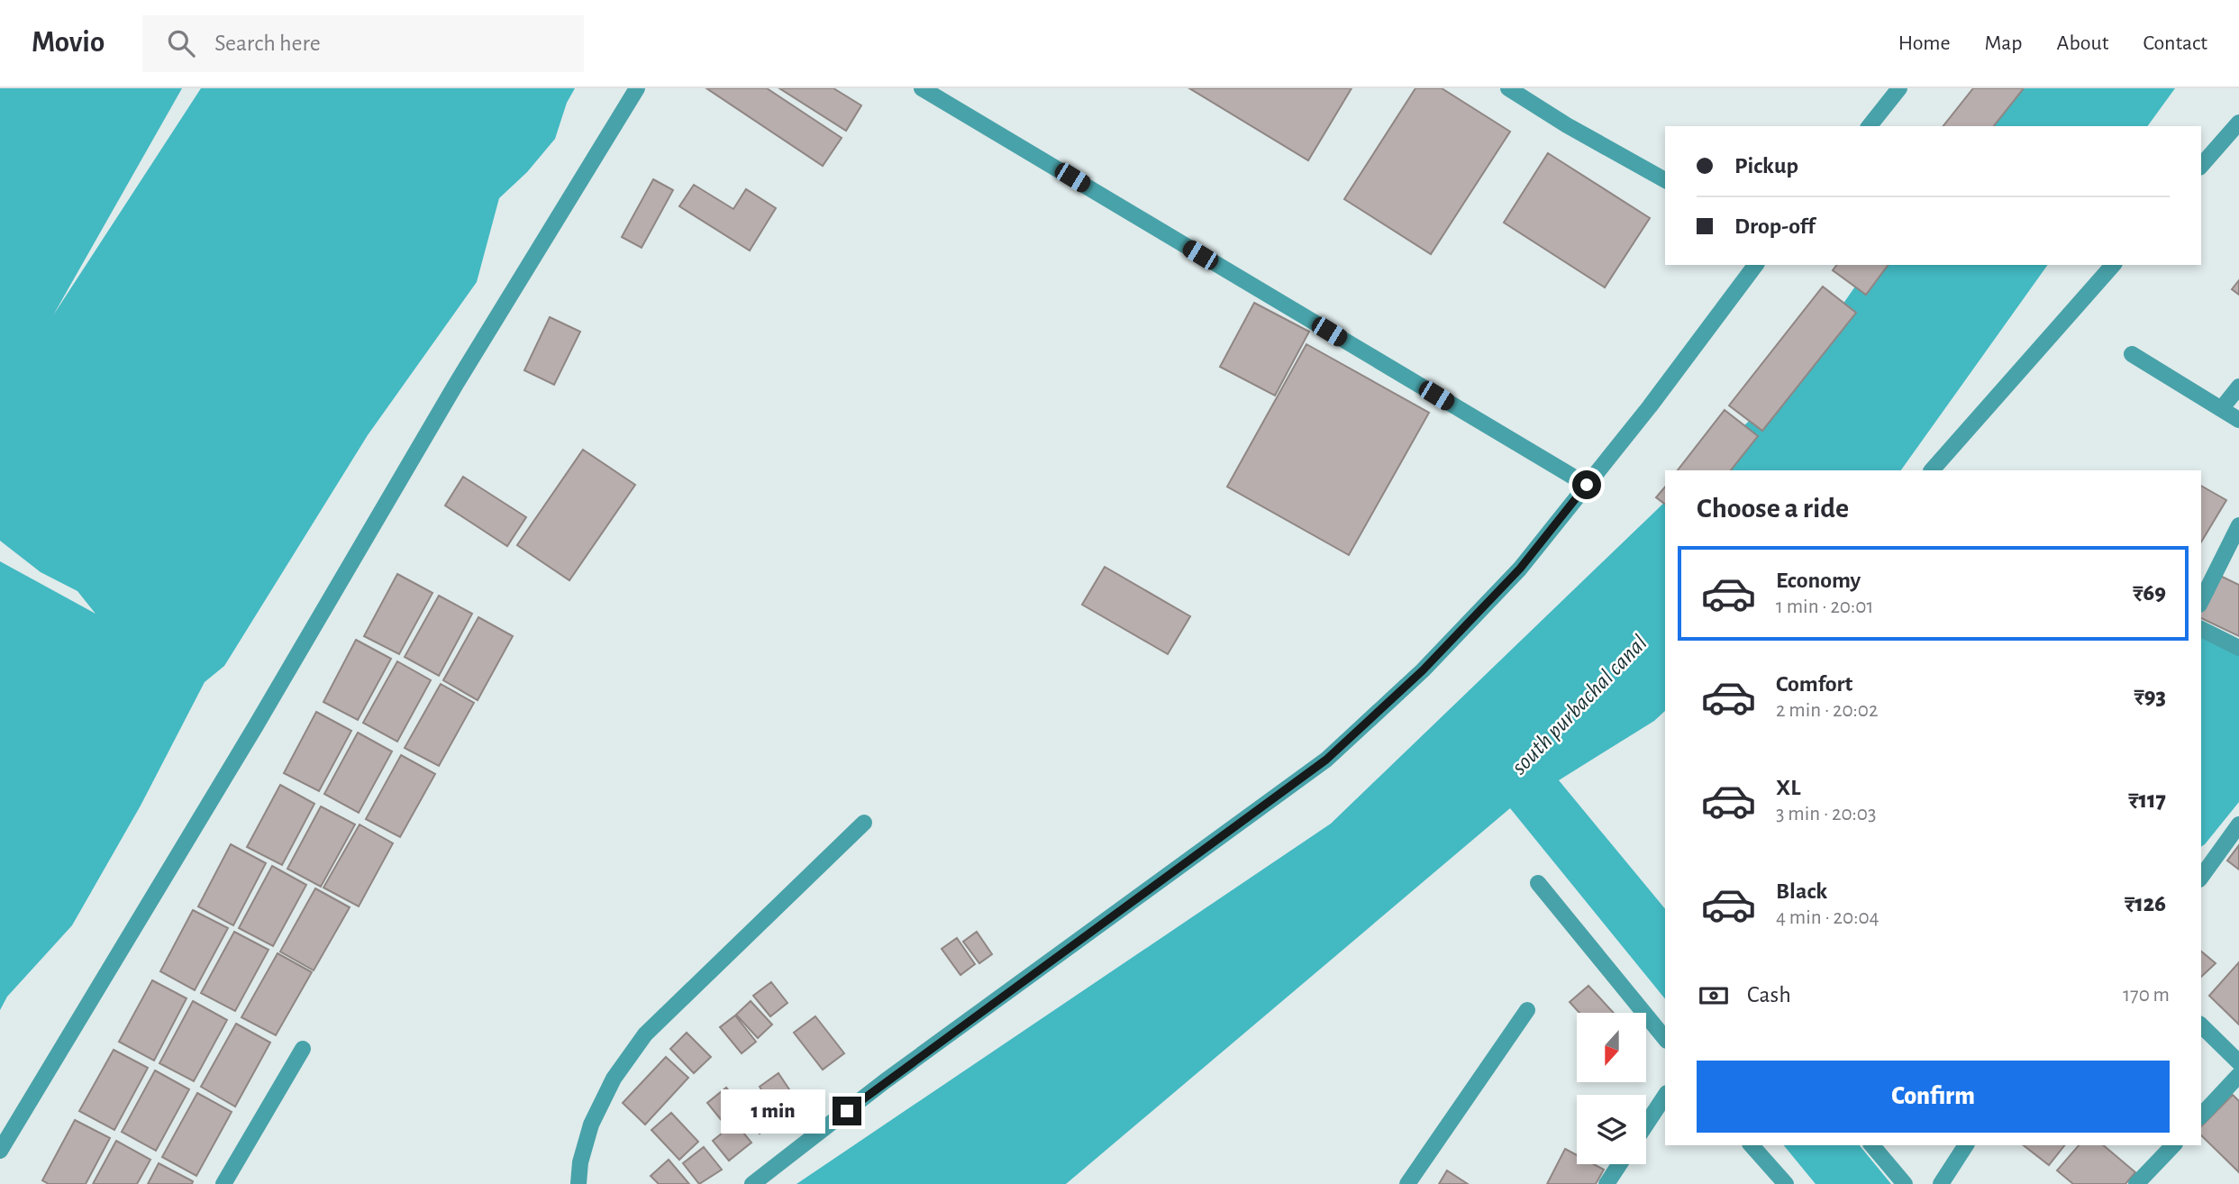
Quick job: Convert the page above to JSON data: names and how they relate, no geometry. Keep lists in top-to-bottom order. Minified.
{"water":["south purbachal canal"],"north":"bottom","page":{"header":"Movio","search":"Search here","nav":["Home","Map","About","Contact"],"banner":["Pickup","Drop-off"],"heading":"Choose a ride","list":[{"name":"Economy","note":"1 min · 20:01","value":"₹69"},{"name":"Comfort","note":"2 min · 20:02","value":"₹93"},{"name":"XL","note":"3 min · 20:03","value":"₹117"},{"name":"Black","note":"4 min · 20:04","value":"₹126"}],"pay":["Cash","170 m"],"buttons":"Confirm","bubble":"1 min"}}
